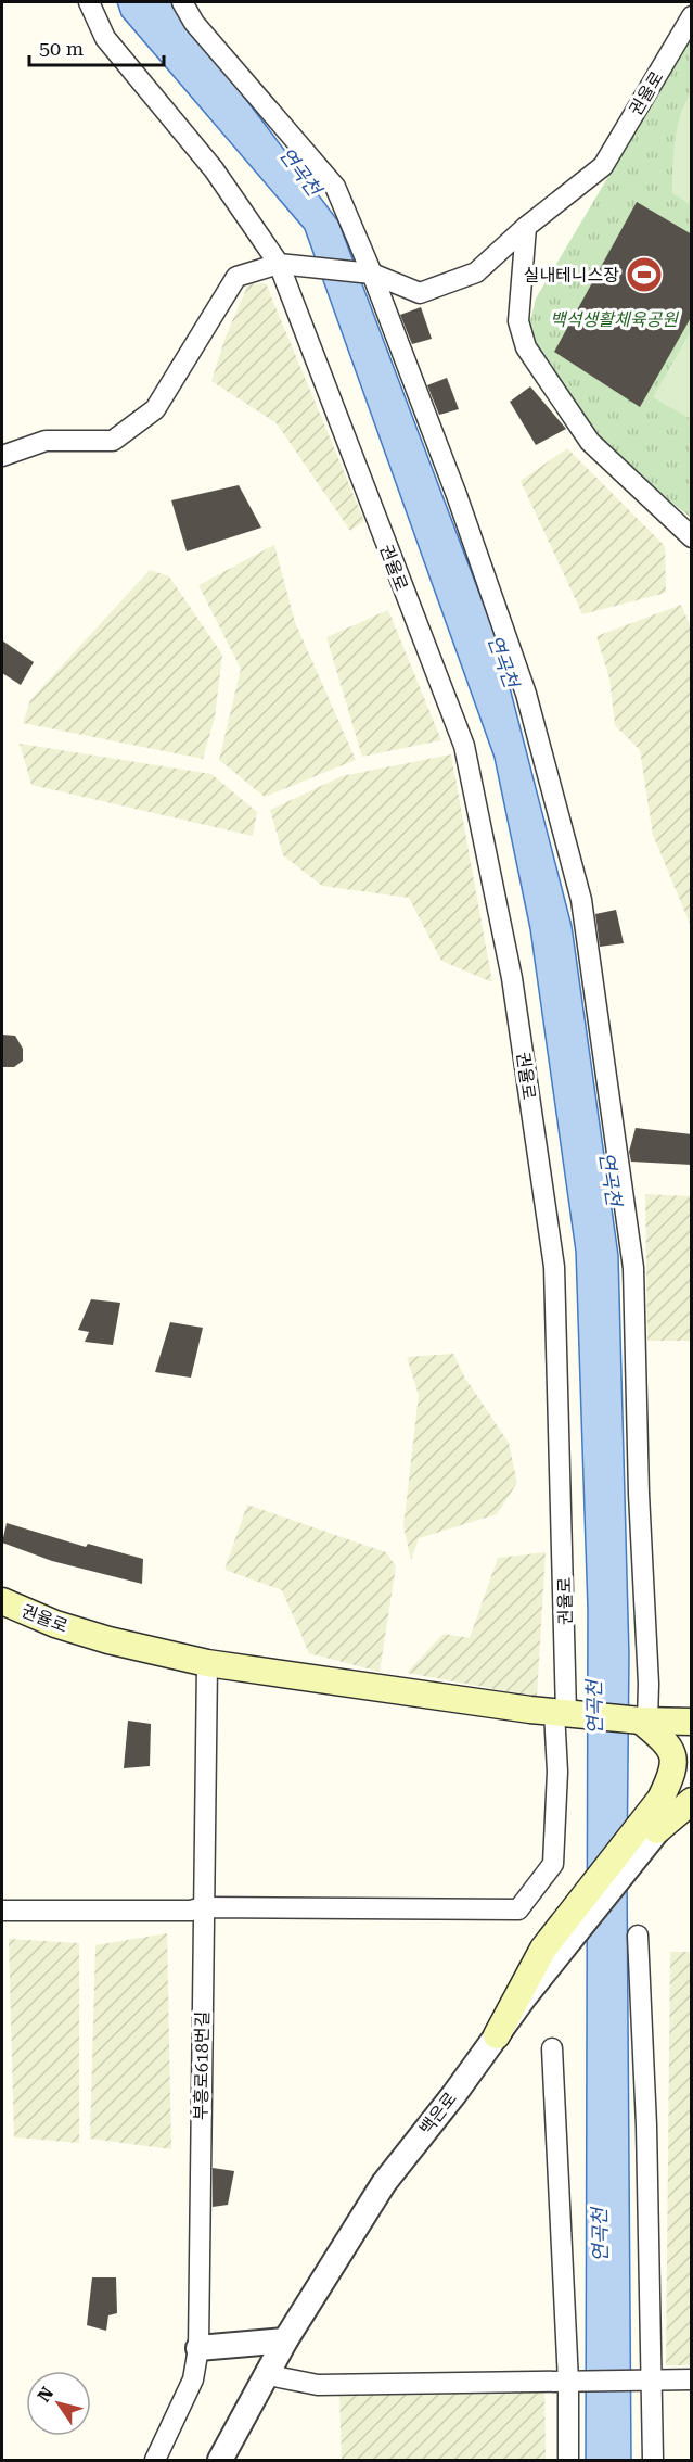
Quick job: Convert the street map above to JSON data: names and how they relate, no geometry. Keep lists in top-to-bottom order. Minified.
{"streets":{"main road":["권율로"],"street":["부흥로618번길","백은로"]},"crossings":[["권율로","부흥로618번길"]],"water":["연곡천"],"parks":["백석생활체육공원"],"places":{"sports":["실내테니스장"]},"scale_bar":"50 m","north":"top left"}
